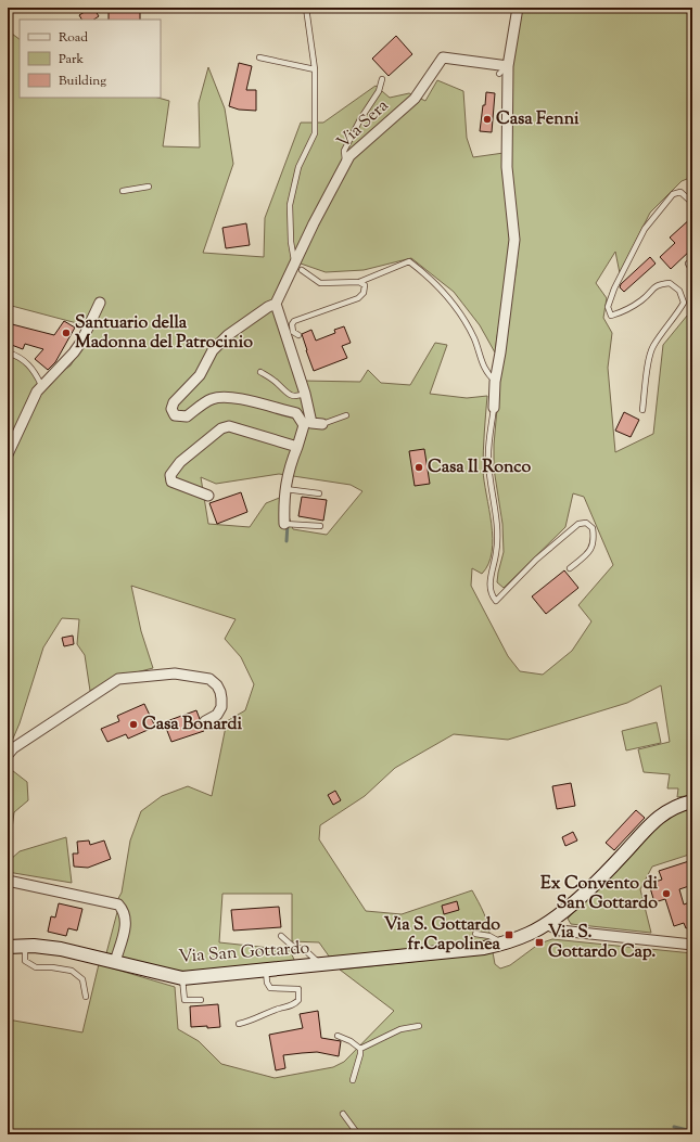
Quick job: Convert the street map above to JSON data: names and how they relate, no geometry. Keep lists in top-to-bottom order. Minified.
{"streets":{"street":["Via Sera","Via San Gottardo"]},"places":{"other":["Casa Fenni","Santuario della Madonna del Patrocinio","Casa Il Ronco","Casa Bonardi","Ex Convento di San Gottardo"],"transit":["Via S. Gottardo fr.Capolinea","Via S. Gottardo Cap."]},"legend":["Road","Park","Building"]}
